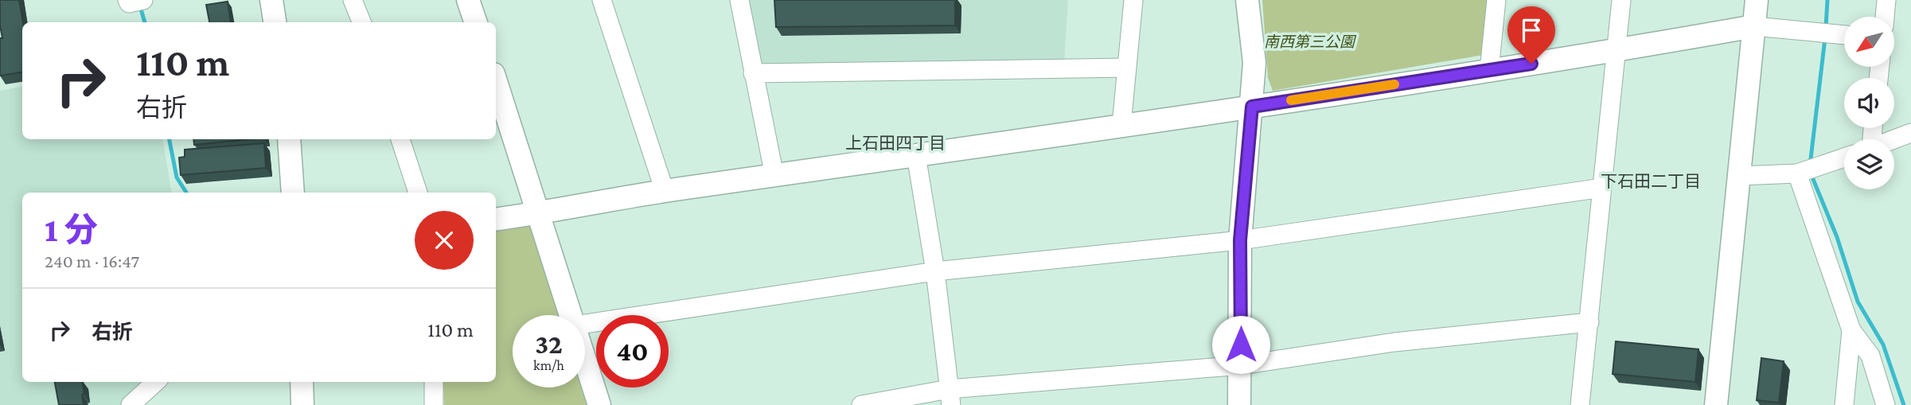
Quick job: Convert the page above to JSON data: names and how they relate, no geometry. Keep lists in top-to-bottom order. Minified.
{"districts":["上石田四丁目","下石田二丁目"],"parks":["南西第三公園"],"north":"bottom left","page":{"turn":["110 m","右折"],"heading":["1 分","240 m · 16:47"],"list":[{"name":"右折","value":"110 m"}],"speed":"32 km/h","limit":"40"}}
